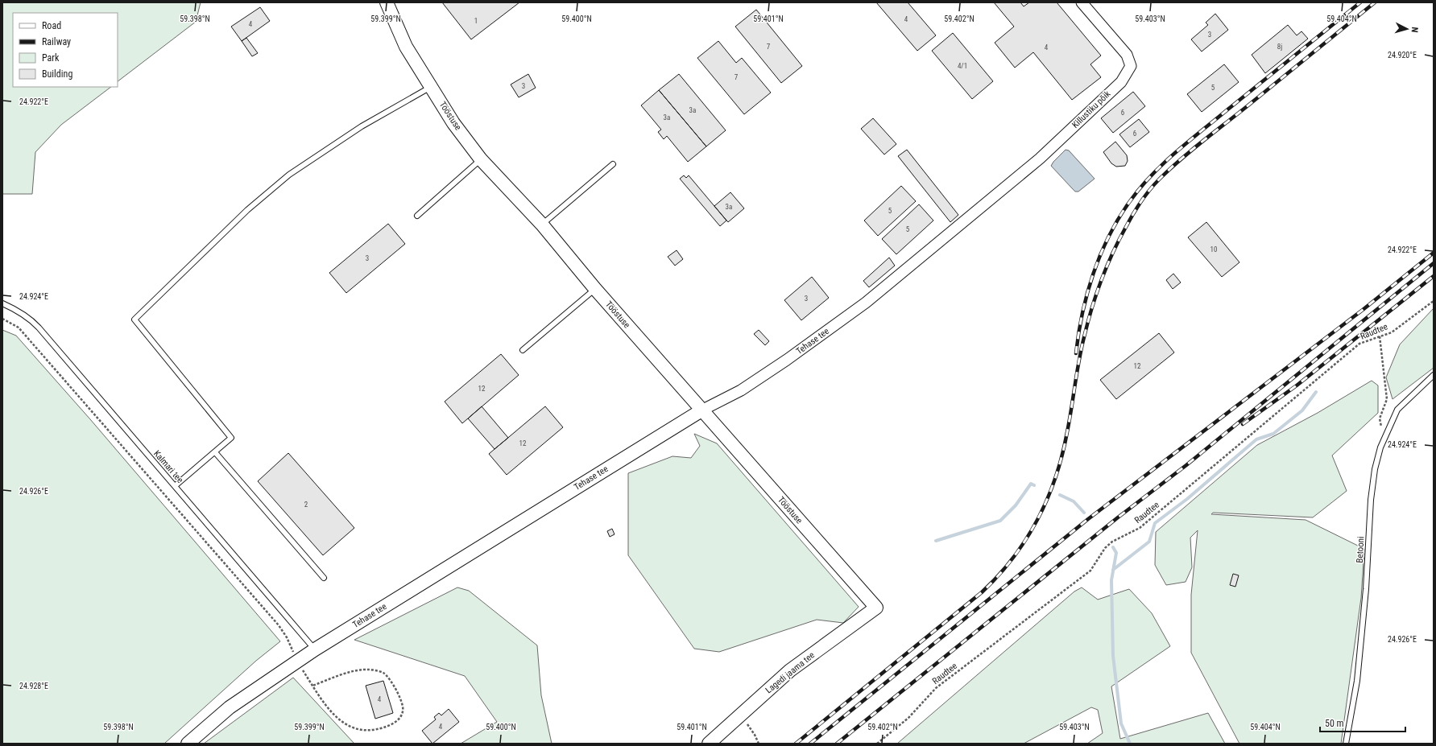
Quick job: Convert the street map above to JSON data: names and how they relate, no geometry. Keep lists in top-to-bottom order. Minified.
{"streets":{"street":["Killustiku põik","Tööstuse","Tehase tee","Lagedi jaama tee"],"lane":["Kalmari tee","Betooni"],"path":["Raudtee"]},"crossings":[["Killustiku põik","Tehase tee"],["Tööstuse","Tehase tee"],["Tööstuse","Lagedi jaama tee"],["Tehase tee","Kalmari tee"]],"house_numbers":["4","1","4","3","7","8j","4","4/1","7","3","5","3a","6","3a","6","3a","5","5","10","3","3","12","12","12","2","4","4"],"legend":["Road","Railway","Park","Building"],"scale_bar":"50 m","north":"right","coordinates":["59.398°N","59.399°N","59.400°N","59.401°N","59.402°N","59.403°N","59.404°N","24.920°E","24.922°E","24.924°E","24.926°E","24.928°E"]}
